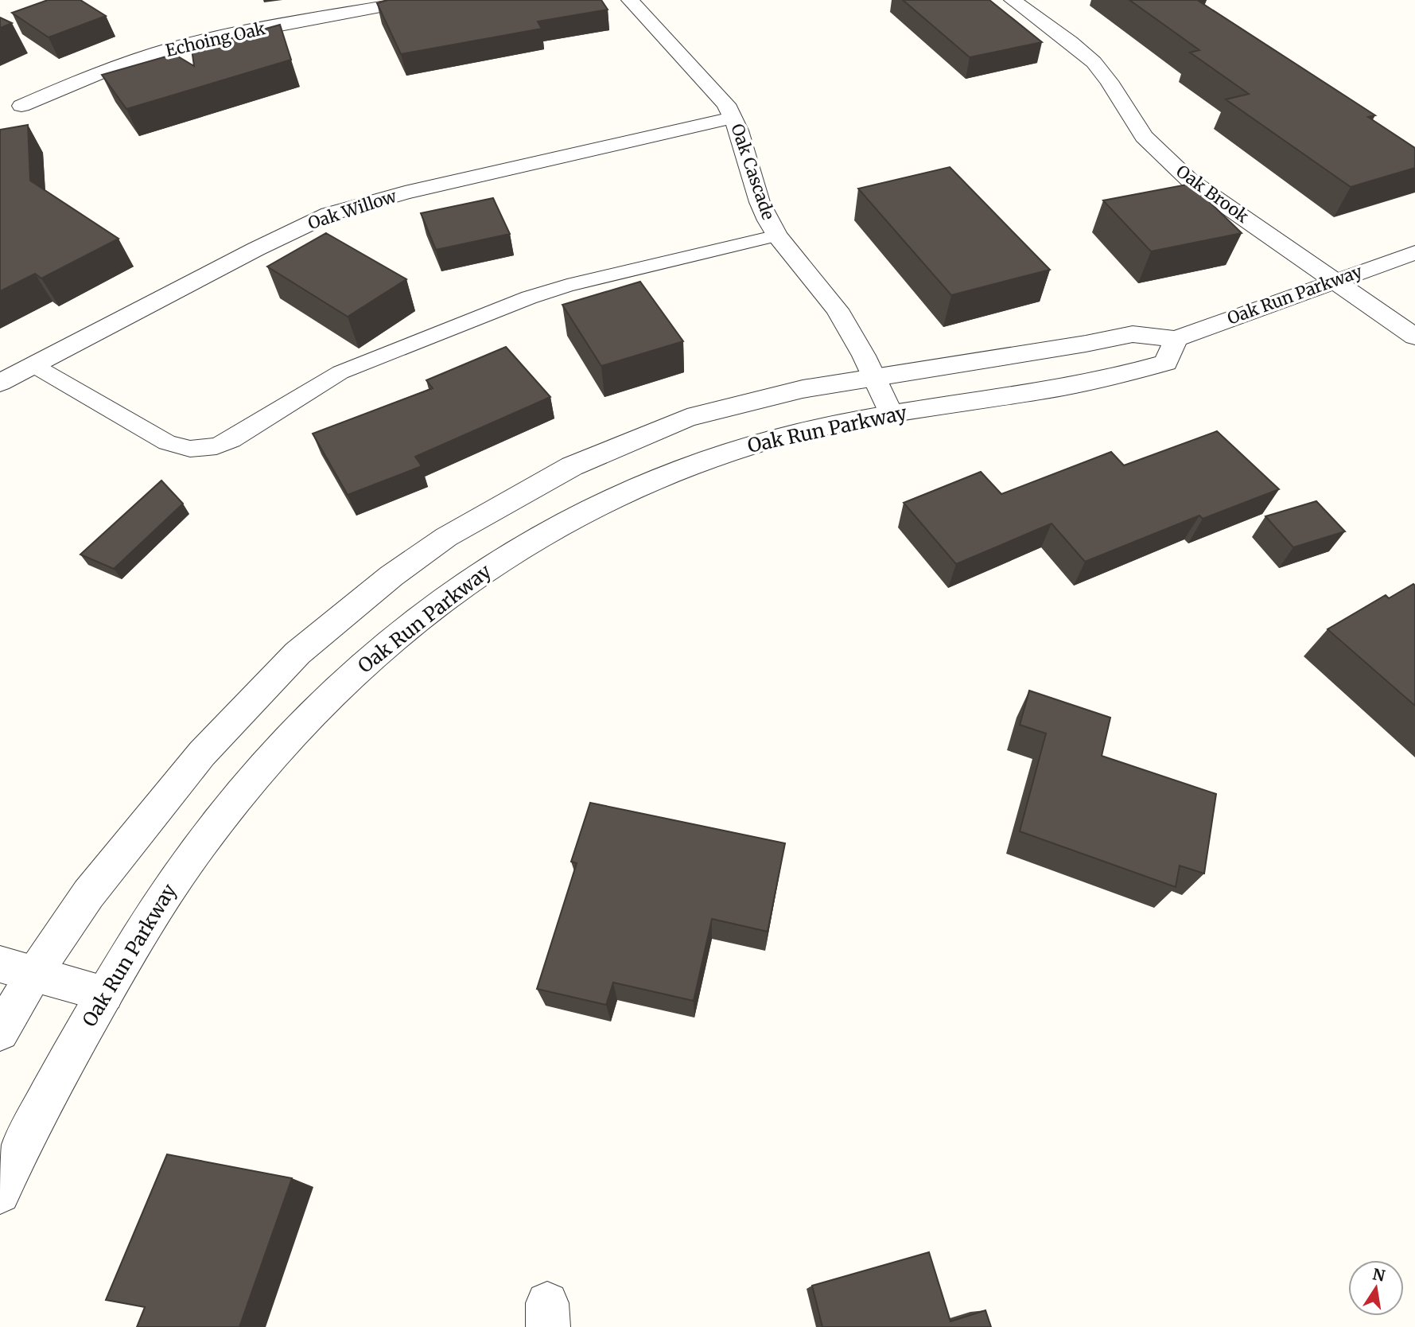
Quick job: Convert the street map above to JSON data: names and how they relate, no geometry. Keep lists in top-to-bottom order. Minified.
{"streets":{"street":["Echoing Oak","Oak Cascade","Oak Brook","Oak Willow","Oak Run Parkway"]},"crossings":[["Oak Cascade","Oak Willow"],["Oak Cascade","Oak Run Parkway"],["Oak Brook","Oak Run Parkway"]],"north":"top"}
